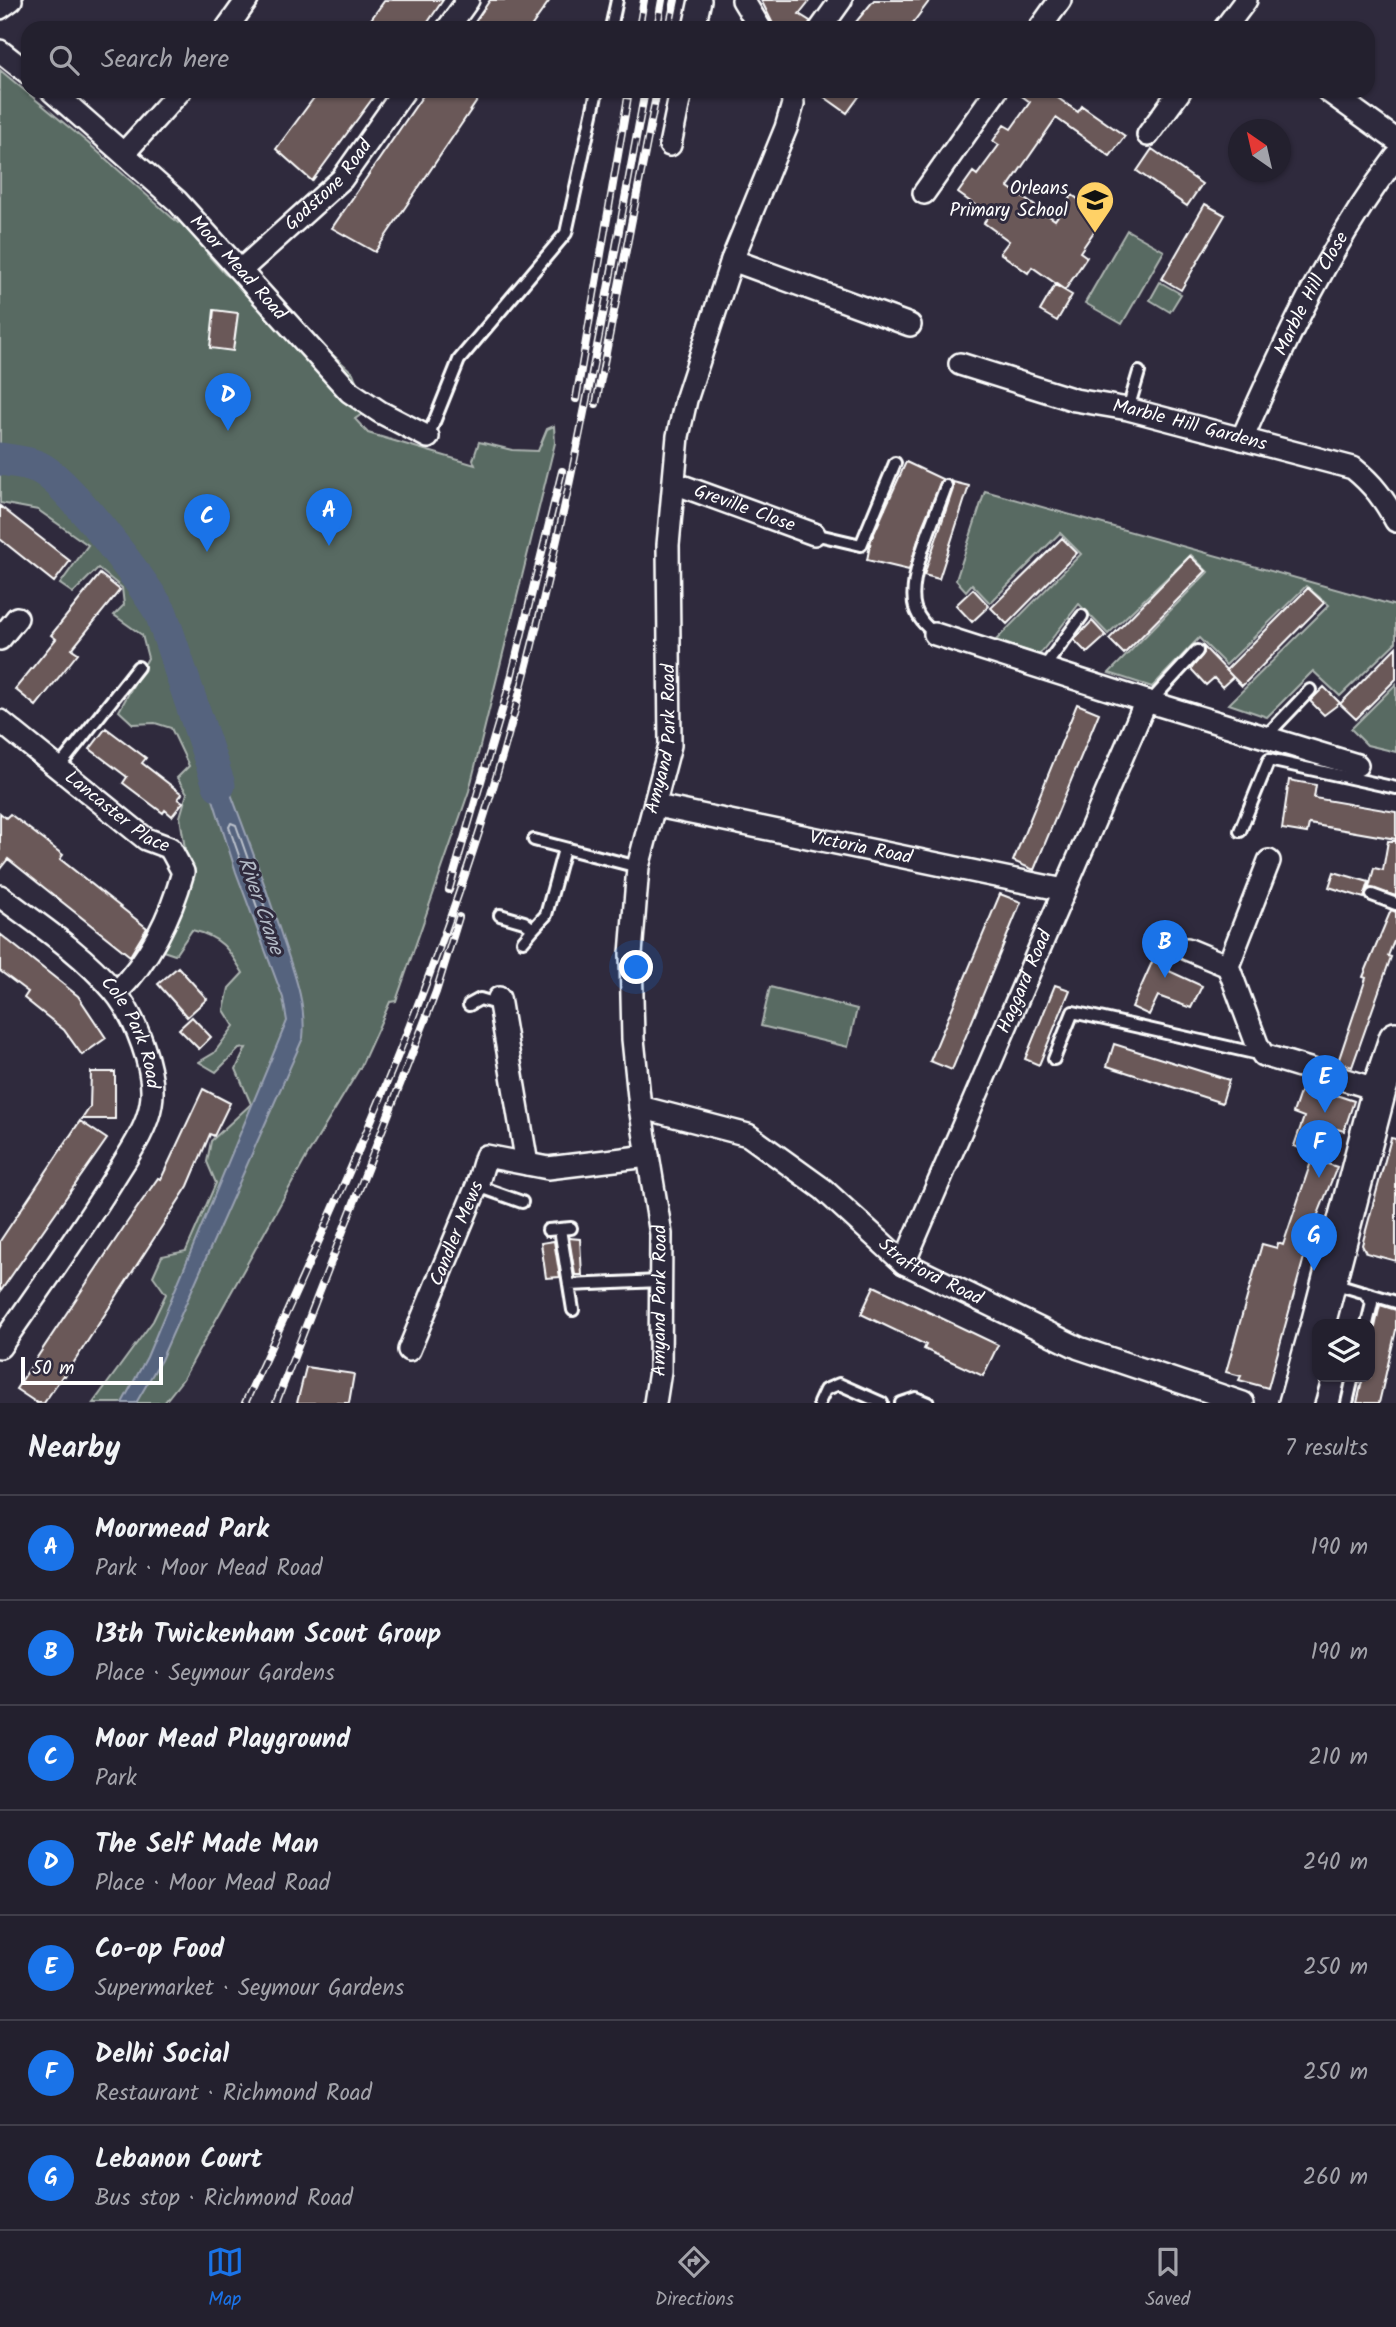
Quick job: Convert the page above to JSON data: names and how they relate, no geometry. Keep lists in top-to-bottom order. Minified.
{"streets":{"street":["Godstone Road","Moor Mead Road","Marble Hill Close","Marble Hill Gardens","Greville Close","Amyand Park Road","Lancaster Place","Victoria Road","Haggard Road","Cole Park Road","Candler Mews","Strafford Road"]},"crossings":[["Godstone Road","Moor Mead Road"],["Marble Hill Close","Marble Hill Gardens"],["Greville Close","Amyand Park Road"],["Amyand Park Road","Victoria Road"],["Amyand Park Road","Candler Mews"],["Amyand Park Road","Strafford Road"],["Lancaster Place","Cole Park Road"],["Victoria Road","Haggard Road"],["Haggard Road","Strafford Road"]],"water":["River Crane"],"places":{"school or university":["Orleans Primary School"]},"scale_bar":"50 m","north":"top left","page":{"search":"Search here","pins":["D","A","C","B","E","F","G"],"scale":"50 m","heading":["Nearby","7 results"],"list":[{"mark":"A","name":"Moormead Park","note":"Park · Moor Mead Road","value":"190 m"},{"mark":"B","name":"13th Twickenham Scout Group","note":"Place · Seymour Gardens","value":"190 m"},{"mark":"C","name":"Moor Mead Playground","note":"Park","value":"210 m"},{"mark":"D","name":"The Self Made Man","note":"Place · Moor Mead Road","value":"240 m"},{"mark":"E","name":"Co-op Food","note":"Supermarket · Seymour Gardens","value":"250 m"},{"mark":"F","name":"Delhi Social","note":"Restaurant · Richmond Road","value":"250 m"},{"mark":"G","name":"Lebanon Court","note":"Bus stop · Richmond Road","value":"260 m"}],"nav":["Map","Directions","Saved"]}}
